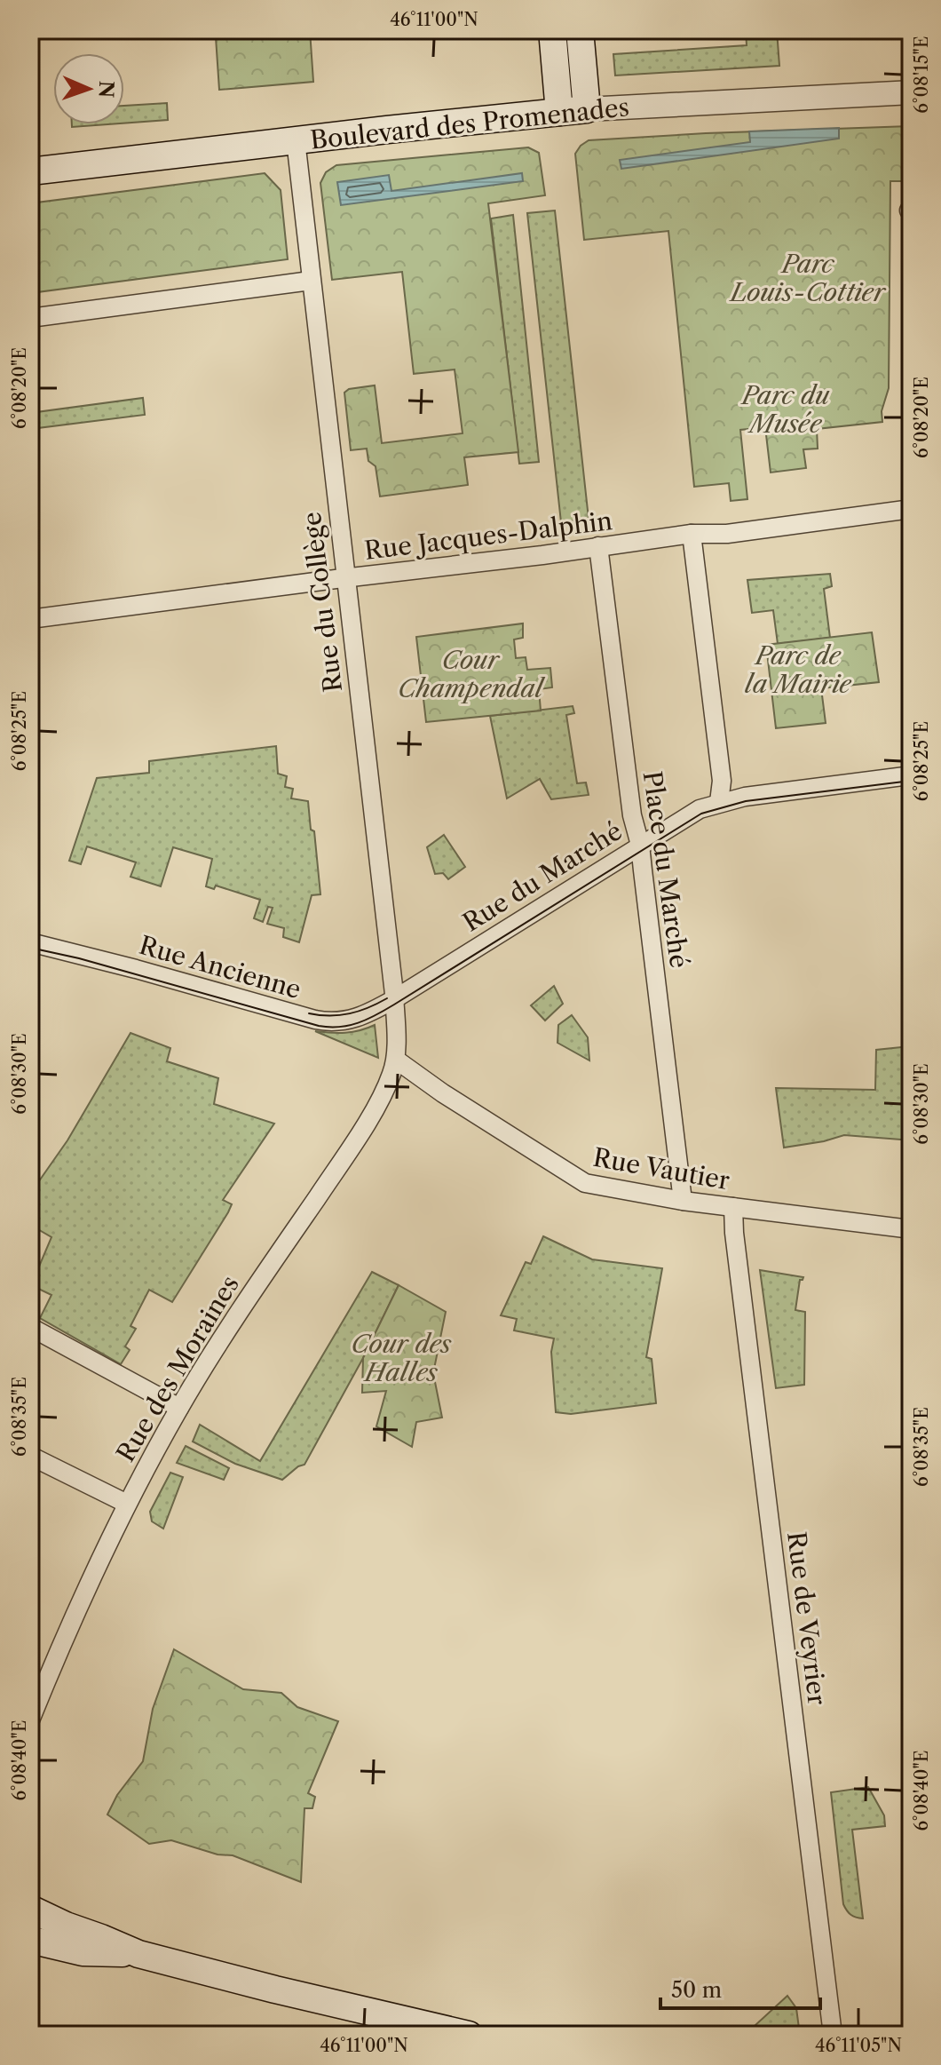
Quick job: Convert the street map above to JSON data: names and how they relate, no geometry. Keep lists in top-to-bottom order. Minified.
{"streets":{"main road":["Boulevard des Promenades"],"street":["Rue Jacques-Dalphin","Rue du Collège","Place du Marché","Rue du Marché","Rue Ancienne","Rue Vautier","Rue des Moraines","Rue de Veyrier"]},"crossings":[["Boulevard des Promenades","Rue du Collège"],["Rue Jacques-Dalphin","Rue du Collège"],["Rue Jacques-Dalphin","Place du Marché"],["Rue du Collège","Rue du Marché"],["Rue du Collège","Rue Ancienne"],["Rue du Collège","Rue Vautier"],["Rue du Collège","Rue des Moraines"],["Place du Marché","Rue du Marché"],["Place du Marché","Rue Vautier"],["Rue du Marché","Rue Ancienne"],["Rue Vautier","Rue des Moraines"],["Rue Vautier","Rue de Veyrier"]],"parks":["Parc Louis-Cottier","Parc du Musée","Parc de la Mairie","Cour Champendal","Cour des Halles"],"scale_bar":"50 m","north":"right","coordinates":["46°11'00\"N","6°08'15\"E","6°08'20\"E","6°08'25\"E","6°08'30\"E","6°08'35\"E","6°08'40\"E","46°11'05\"N"]}
